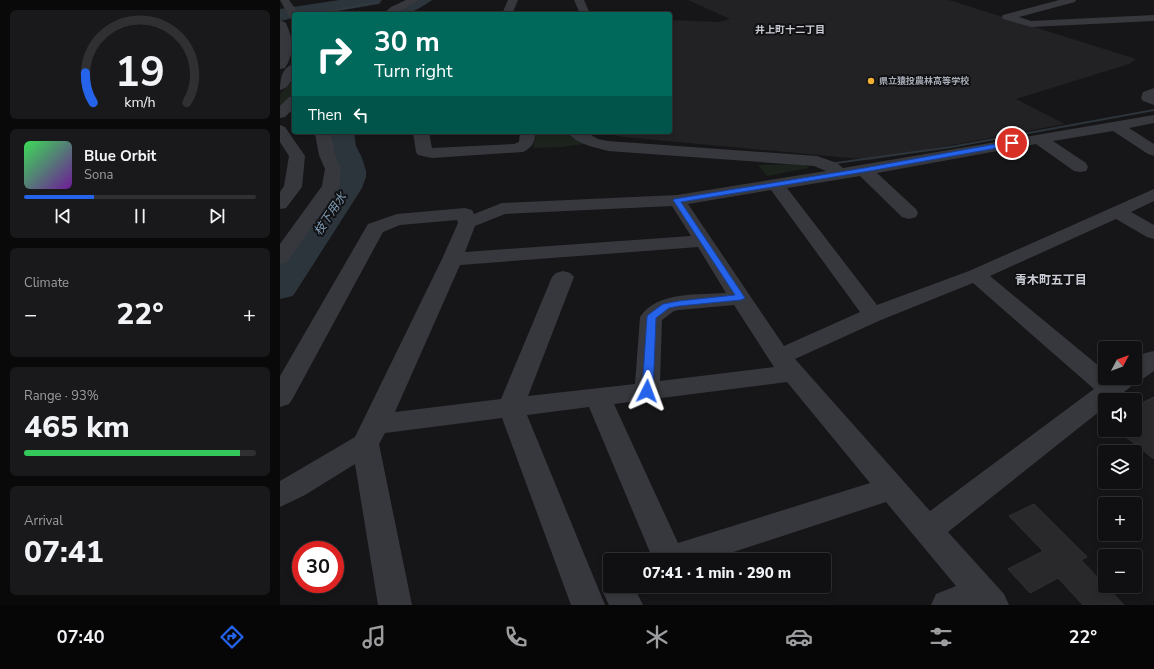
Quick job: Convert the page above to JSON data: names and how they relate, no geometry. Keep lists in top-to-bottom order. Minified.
{"districts":["井上町十二丁目","青木町五丁目"],"water":["枝下用水"],"places":["県立猿投農林高等学校"],"north":"top right","page":{"turn":["30 m","Turn right"],"then":"Then","song":["Blue Orbit","Sona"],"tile":["Climate",["Range · 93%","465 km"],["Arrival","07:41"]],"heat":["−","22°","+"],"map_buttons":["+","−"],"limit":"30","trip":"07:41 · 1 min · 290 m","tabs":["07:40","22°"],"gauge":["19","km/h"]}}
